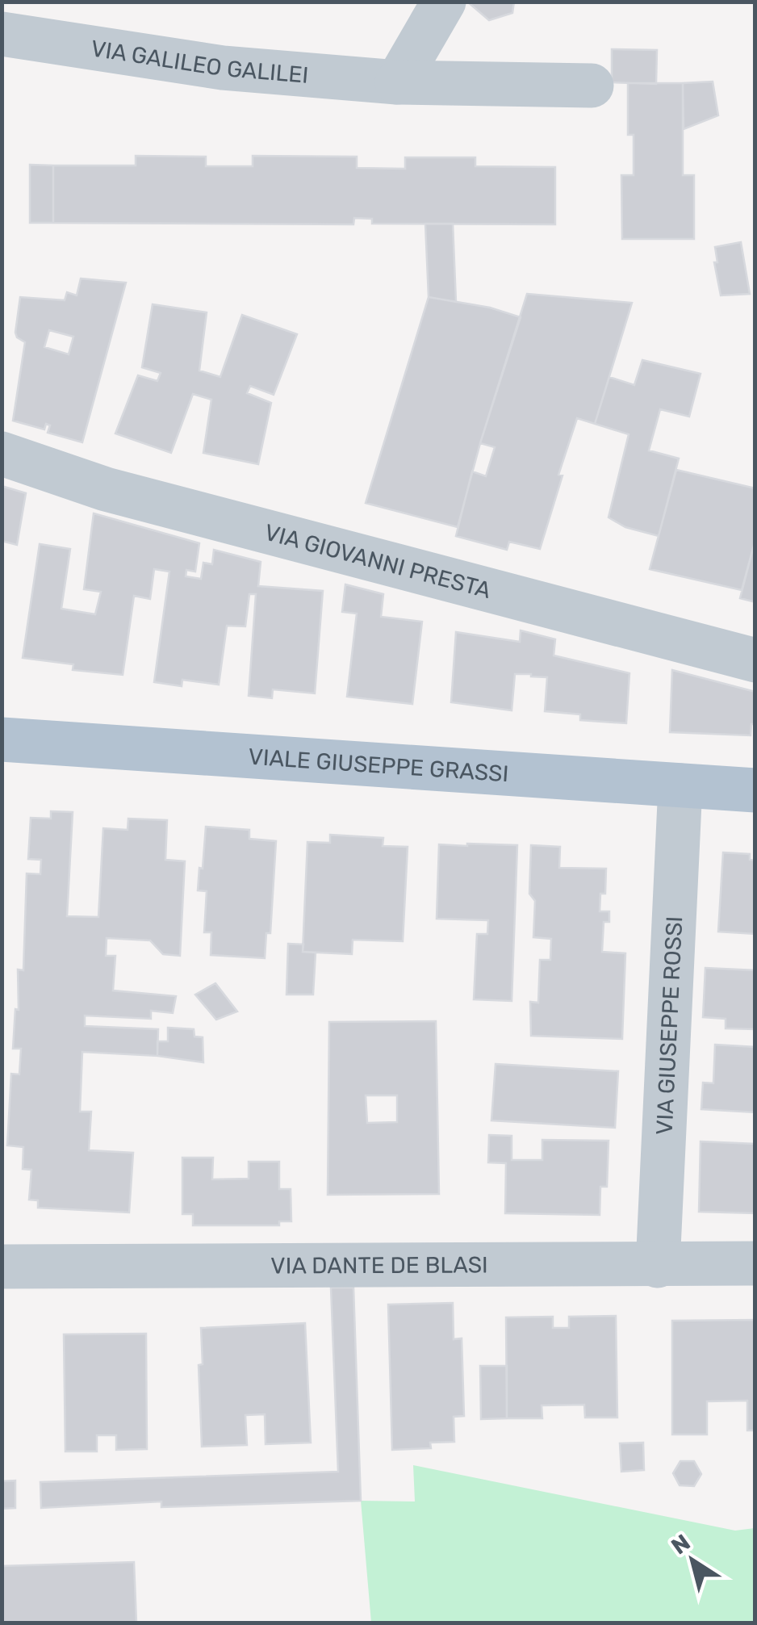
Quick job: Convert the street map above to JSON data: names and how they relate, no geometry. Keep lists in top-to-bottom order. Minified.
{"streets":{"main road":["VIALE GIUSEPPE GRASSI"],"street":["VIA GALILEO GALILEI","VIA GIOVANNI PRESTA","VIA GIUSEPPE ROSSI","VIA DANTE DE BLASI"]},"crossings":[["VIALE GIUSEPPE GRASSI","VIA GIUSEPPE ROSSI"],["VIA GIUSEPPE ROSSI","VIA DANTE DE BLASI"]],"north":"top left"}
